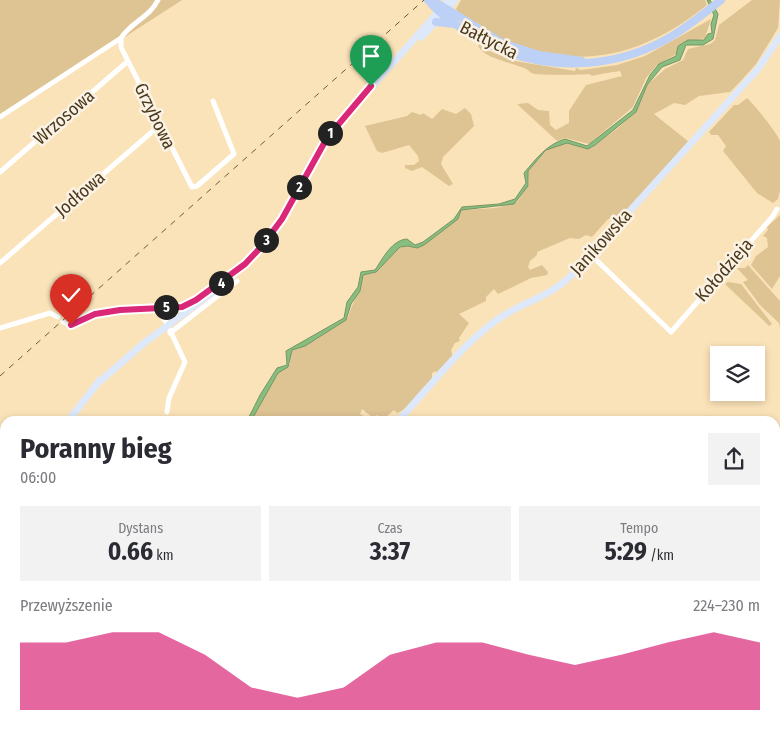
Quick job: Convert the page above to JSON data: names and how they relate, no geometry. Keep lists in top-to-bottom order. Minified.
{"streets":{"main road":["Bałtycka","Janikowska"],"street":["Grzybowa","Wrzosowa","Jodłowa","Kołodzieja"]},"crossings":[["Grzybowa","Wrzosowa"],["Grzybowa","Jodłowa"],["Janikowska","Kołodzieja"]],"page":{"pins":["1","2","3","4","5"],"heading":["Poranny bieg","06:00"],"stats":[["Dystans","0.66 km"],["Czas","3:37"],["Tempo","5:29 /km"]],"chart":["Przewyższenie","224–230 m"]}}
